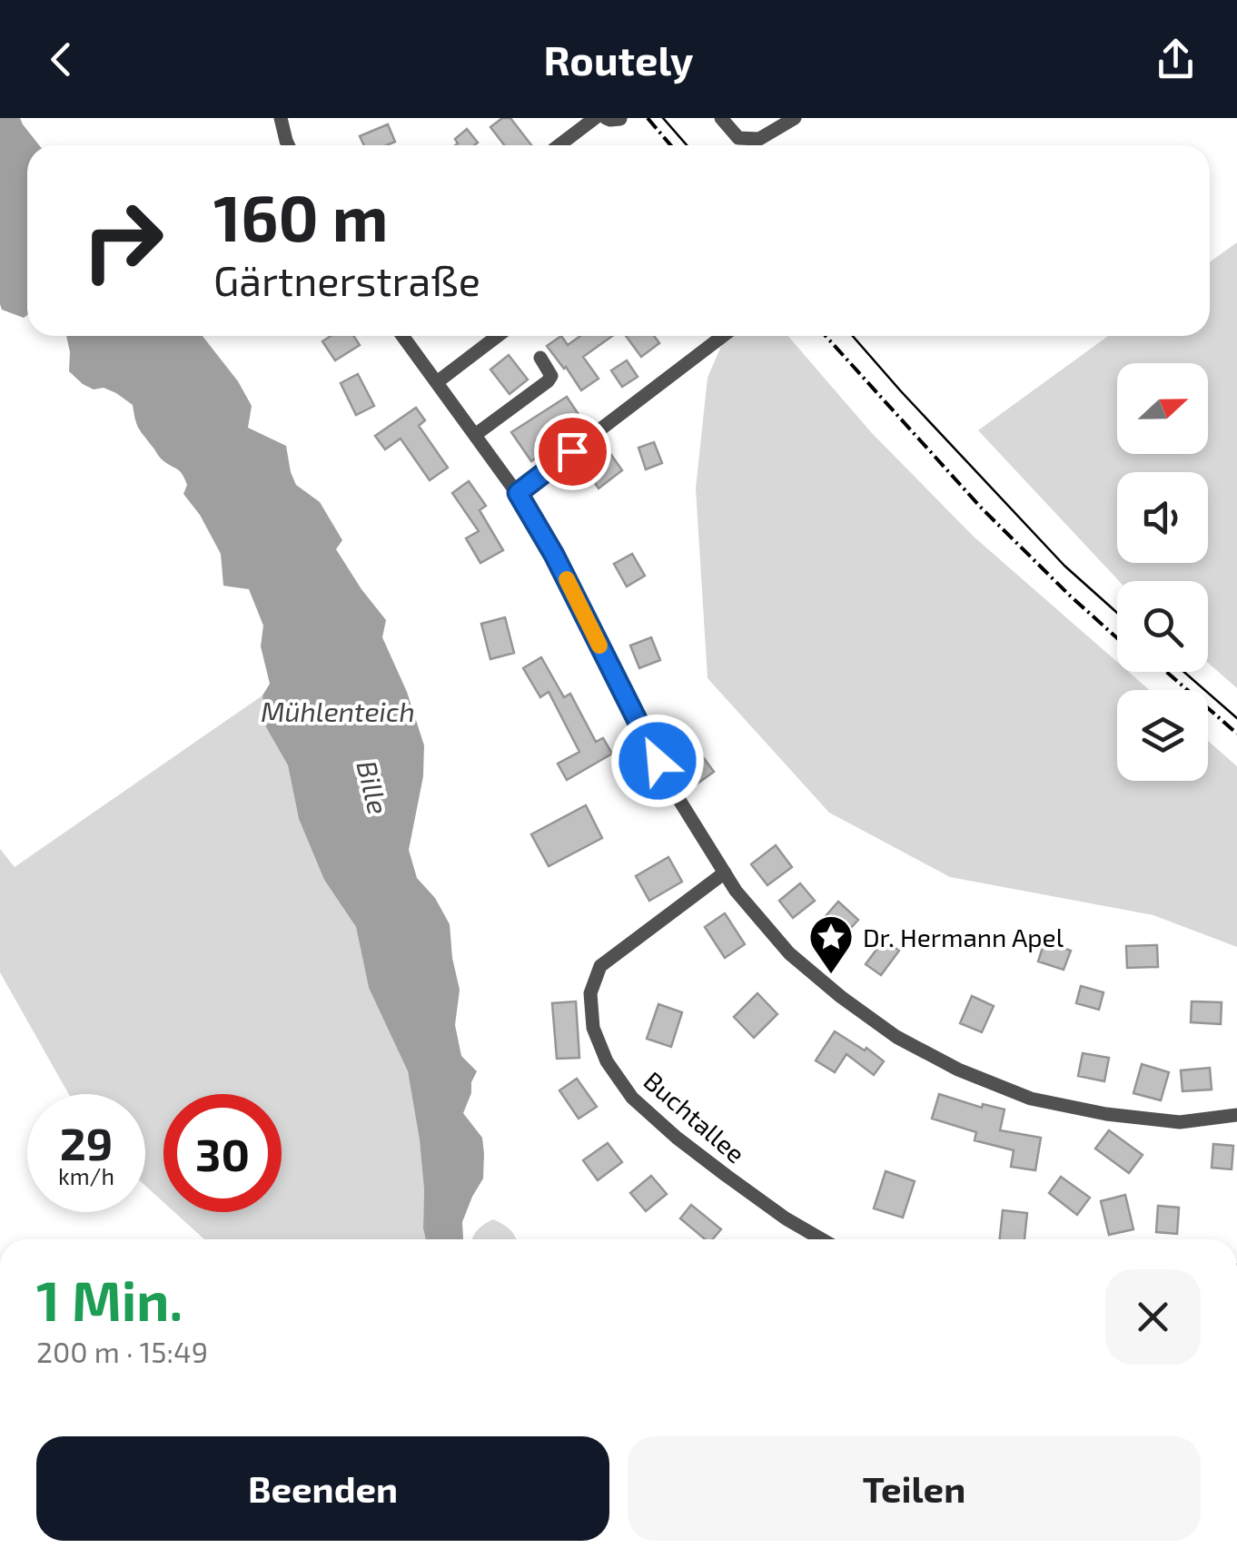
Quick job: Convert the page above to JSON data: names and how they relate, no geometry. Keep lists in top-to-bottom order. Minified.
{"streets":{"street":["Buchtallee"]},"water":["Mühlenteich","Bille"],"places":{"place":["Dr. Hermann Apel"]},"north":"right","page":{"header":"Routely","turn":["160 m","Gärtnerstraße"],"speed":"29 km/h","limit":"30","heading":["1 Min.","200 m · 15:49"],"buttons":["Beenden","Teilen"]}}
